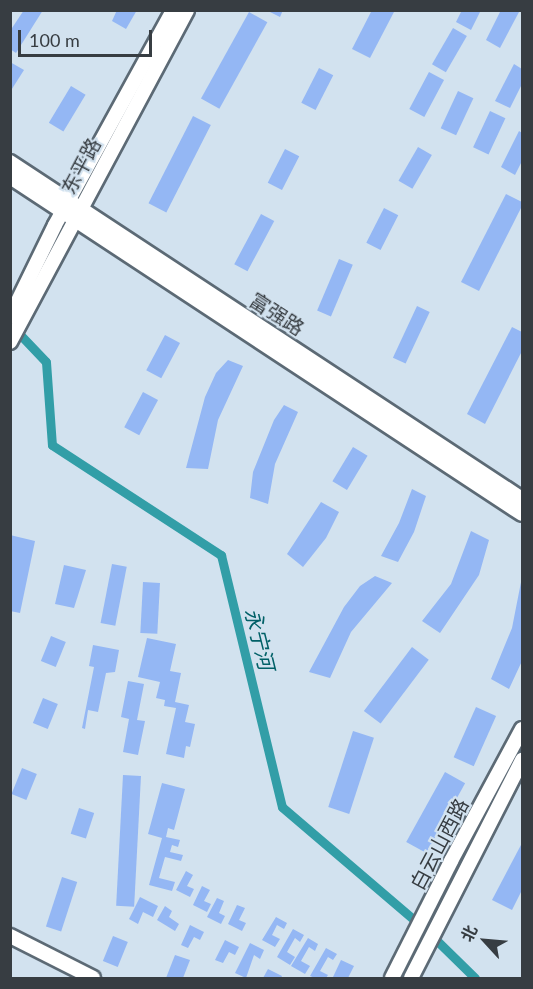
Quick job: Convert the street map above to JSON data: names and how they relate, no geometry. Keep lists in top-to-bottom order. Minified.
{"streets":{"main road":["东平路","富强路","白云山西路"]},"crossings":[["东平路","富强路"]],"water":["永宁河"],"scale_bar":"100 m","north":"top left"}
